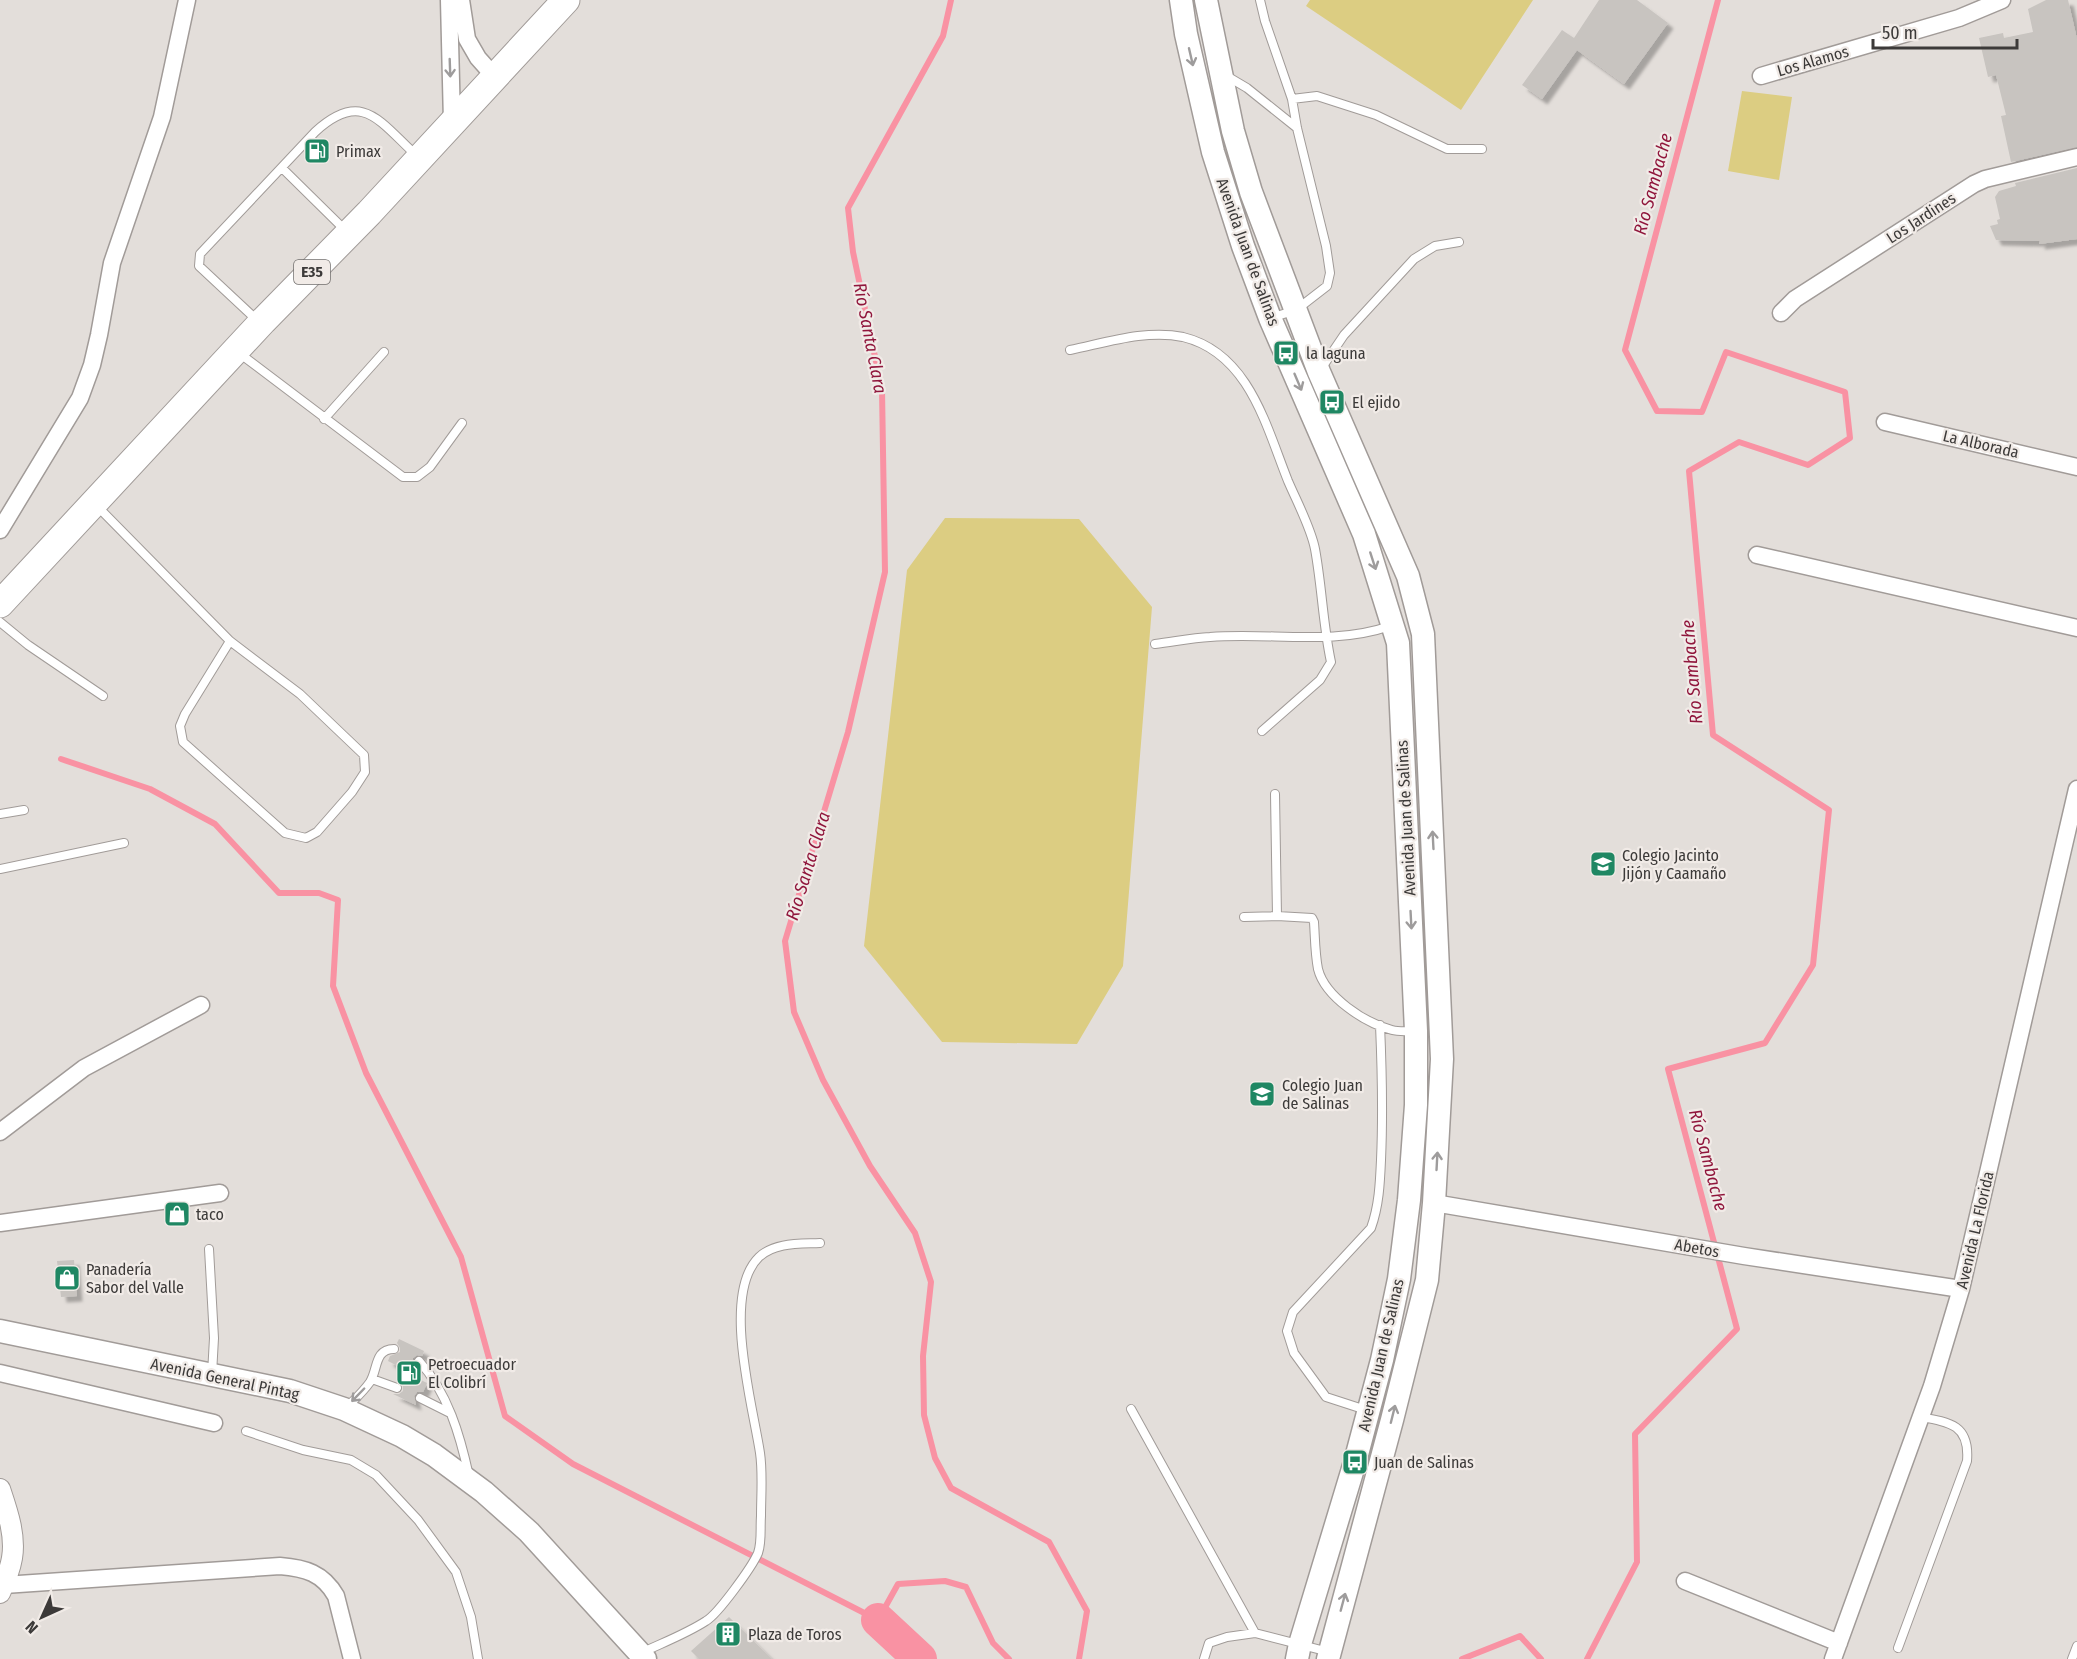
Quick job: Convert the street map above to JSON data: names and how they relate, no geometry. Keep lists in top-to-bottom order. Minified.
{"streets":{"highway":["E35"],"main road":["Avenida Juan de Salinas","Avenida General Pintag"],"street":["Los Alamos","Los Jardines","La Alborada","Avenida La Florida","Abetos"]},"crossings":[["Avenida Juan de Salinas","Abetos"],["Avenida La Florida","Abetos"]],"water":["Río Sambache","Río Santa Clara"],"places":{"fuel station":["Primax","Petroecuador El Colibrí"],"bus stop":["la laguna","El ejido","Juan de Salinas"],"school or university":["Colegio Jacinto Jijón y Caamaño","Colegio Juan de Salinas"],"shop":["taco","Panadería Sabor del Valle"],"building":["Plaza de Toros"]},"scale_bar":"50 m","north":"bottom left"}
